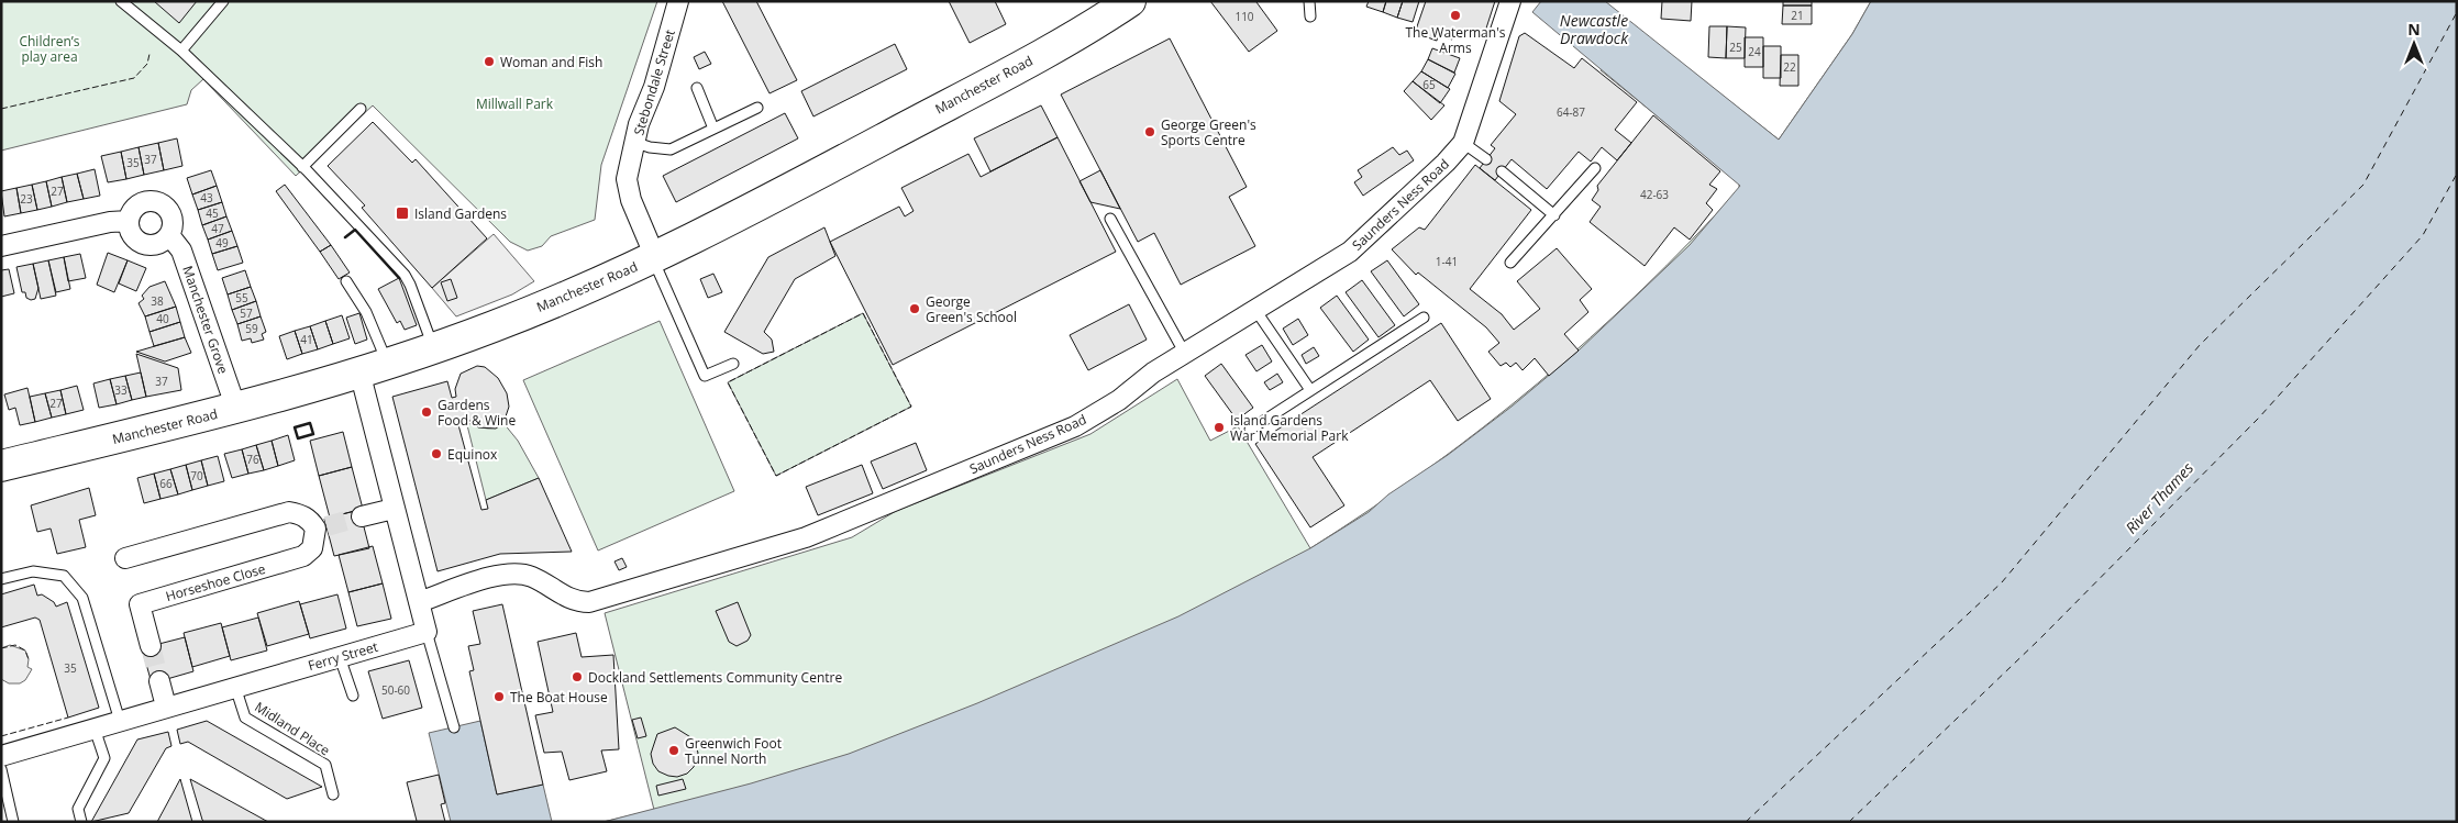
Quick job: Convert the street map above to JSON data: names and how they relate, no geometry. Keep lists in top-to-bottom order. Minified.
{"streets":{"main road":["Manchester Road"],"street":["Stebondale Street","Saunders Ness Road","Manchester Grove","Horseshoe Close","Ferry Street"],"lane":["Midland Place"]},"crossings":[["Stebondale Street","Manchester Road"],["Manchester Road","Manchester Grove"],["Ferry Street","Midland Place"]],"water":["Newcastle Drawdock","River Thames"],"parks":["Children’s play area","Millwall Park"],"places":{"other":["The Waterman's Arms","Woman and Fish","George Green's Sports Centre","George Green's School","Gardens Food & Wine","Island Gardens War Memorial Park","Equinox","Dockland Settlements Community Centre","The Boat House","Greenwich Foot Tunnel North"],"transit":["Island Gardens"]},"house_numbers":["21","110","25","24","22","65","64-87","37","35","27","42-63","43","23","45","47","49","1-41","55","38","57","40","59","41","37","33","27","76","70","66","35","50-60"],"north":"top"}
